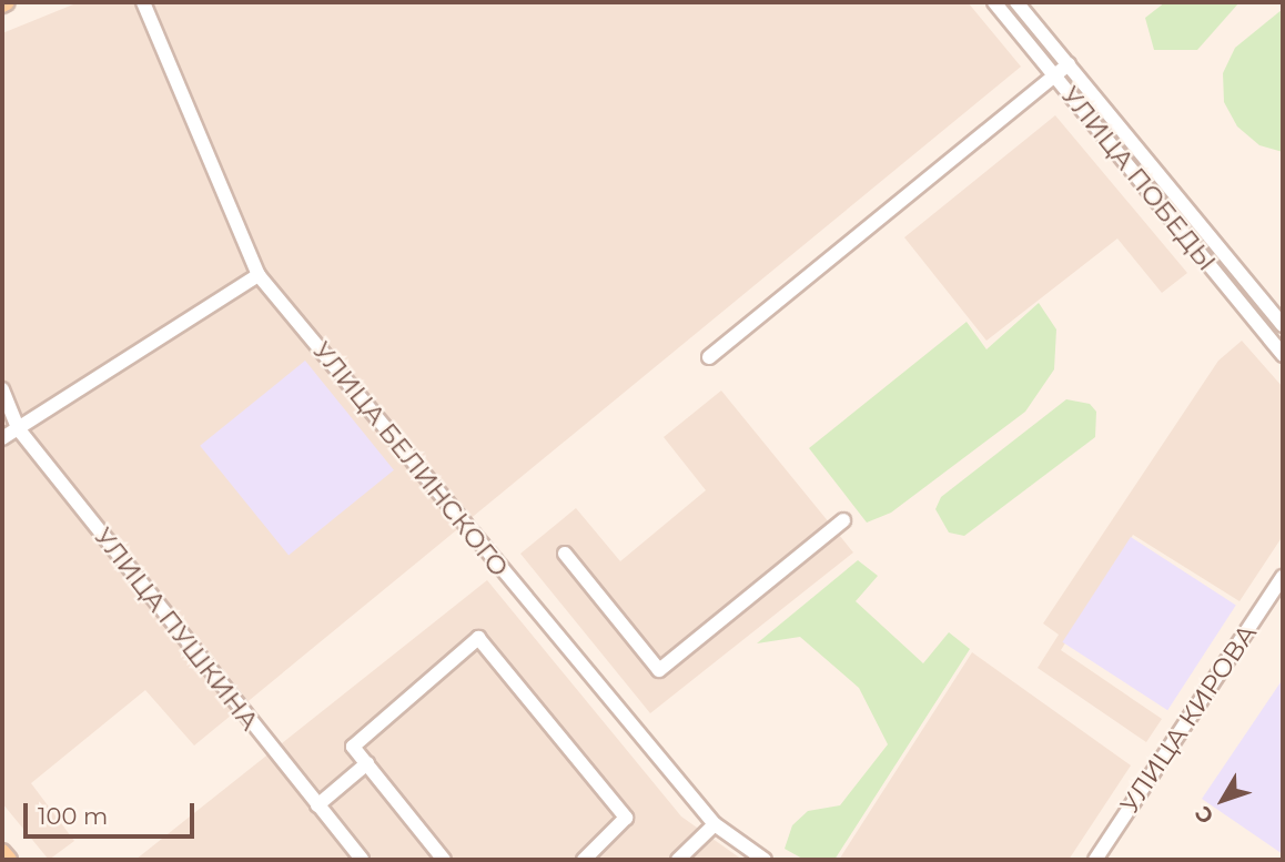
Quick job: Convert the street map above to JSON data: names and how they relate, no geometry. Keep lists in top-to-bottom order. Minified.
{"streets":{"street":["УЛИЦА ПОБЕДЫ","УЛИЦА БЕЛИНСКОГО","УЛИЦА ПУШКИНА","УЛИЦА КИРОВА"]},"scale_bar":"100 m","north":"bottom left"}
